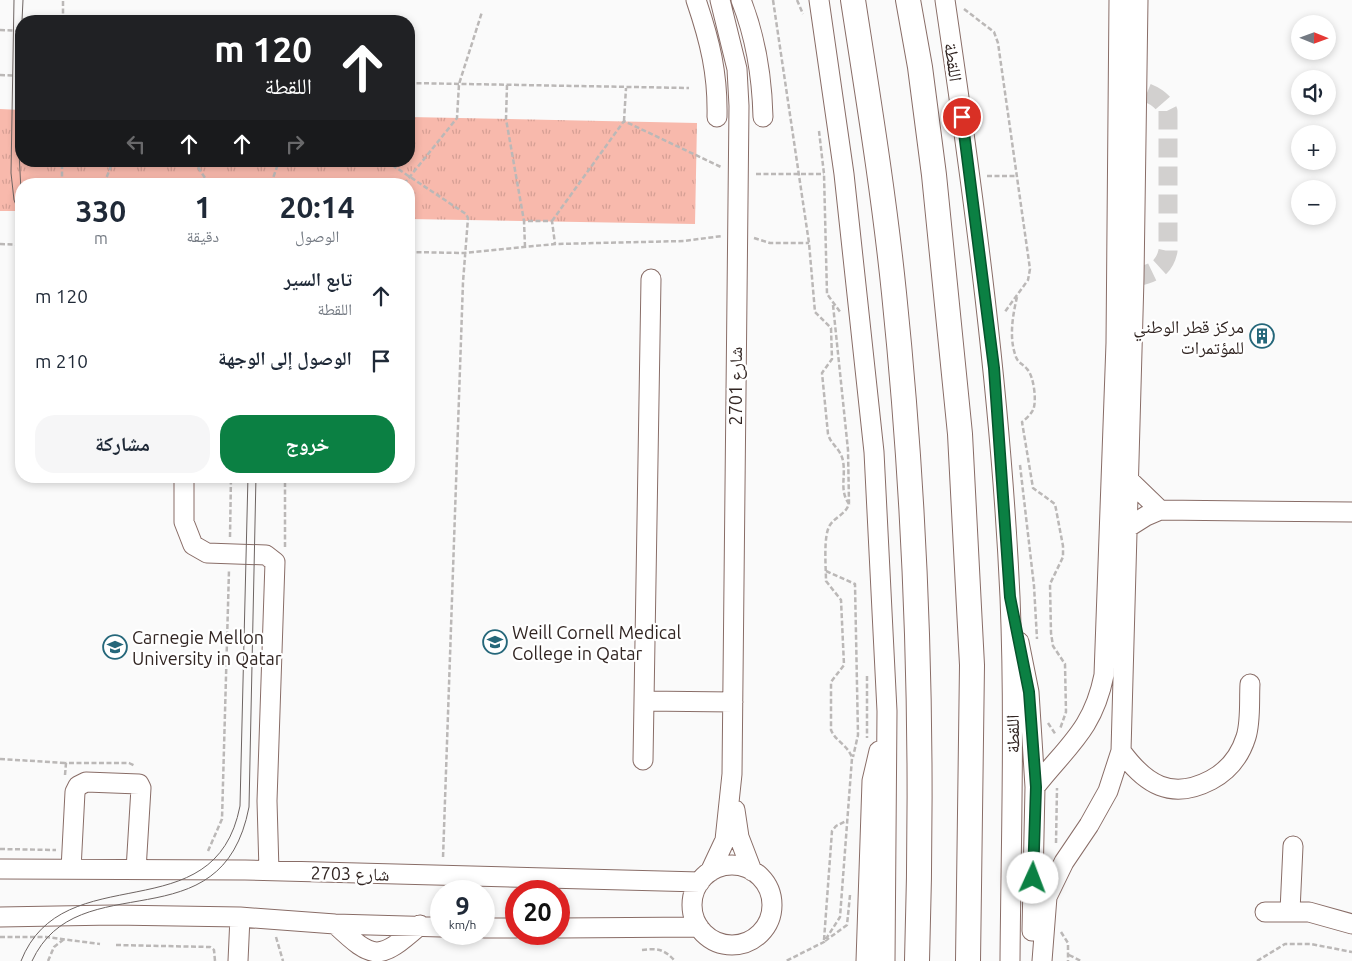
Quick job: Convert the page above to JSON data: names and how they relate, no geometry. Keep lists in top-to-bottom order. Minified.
{"streets":{"main road":["اللقطة"],"street":["شارع 2701","شارع 2703"]},"crossings":[["شارع 2701","شارع 2703"]],"places":{"building":["مركز قطر الوطني للمؤتمرات"],"school or university":["Weill Cornell Medical College in Qatar","Carnegie Mellon University in Qatar"]},"north":"right","page":{"map_buttons":["+","−"],"turn":["120 m","اللقطة"],"eta":["20:14","الوصول","1","دقيقة","330","m"],"list":[{"name":"تابع السير","note":"اللقطة","value":"120 m"},{"name":"الوصول إلى الوجهة","value":"210 m"}],"buttons":["خروج","مشاركة"],"speed":"9 km/h","limit":"20"}}
